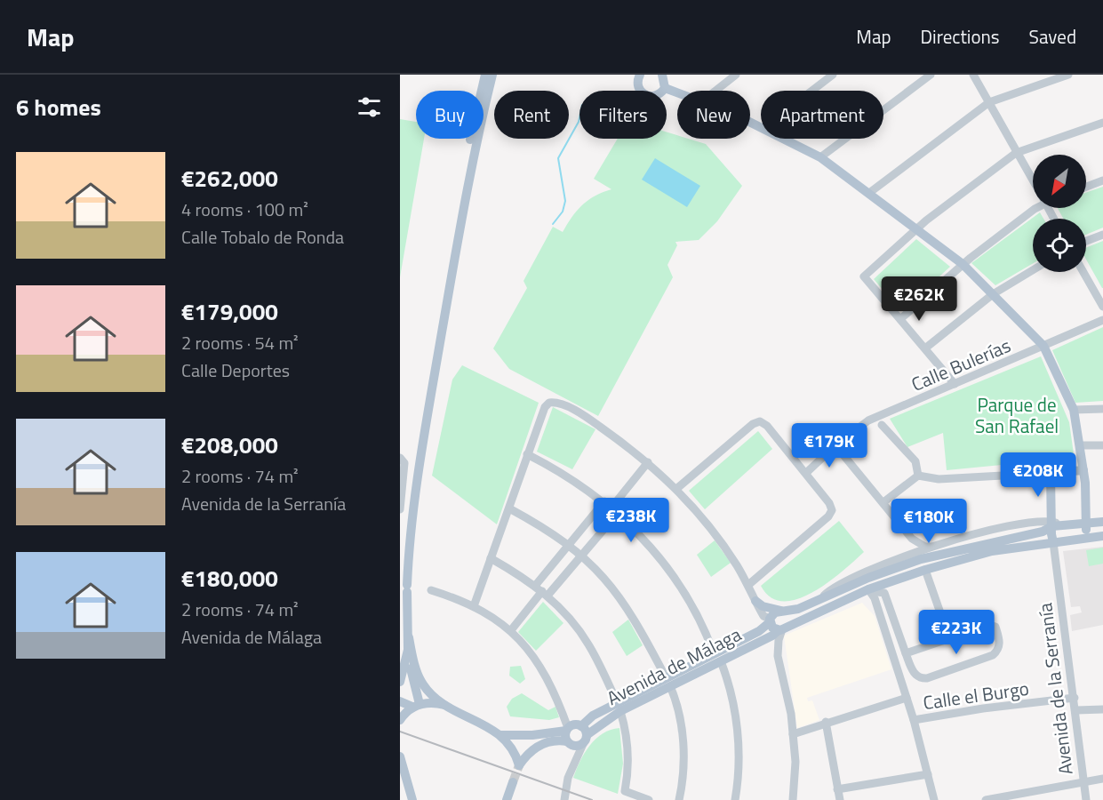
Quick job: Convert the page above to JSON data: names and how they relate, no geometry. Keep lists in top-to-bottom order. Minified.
{"streets":{"main road":["Avenida de Málaga"],"street":["Calle Bulerías","Avenida de la Serranía","Calle el Burgo"]},"crossings":[["Avenida de Málaga","Avenida de la Serranía"],["Avenida de la Serranía","Calle el Burgo"]],"parks":["Parque de San Rafael"],"north":"bottom left","page":{"header":"Map","nav":["Map","Directions","Saved"],"heading":"6 homes","chip":["Buy","Rent","Filters","New","Apartment"],"list":[{"name":"€262,000","note":"4 rooms · 100 m² · Calle Tobalo de Ronda"},{"name":"€179,000","note":"2 rooms · 54 m² · Calle Deportes"},{"name":"€208,000","note":"2 rooms · 74 m² · Avenida de la Serranía"},{"name":"€180,000","note":"2 rooms · 74 m² · Avenida de Málaga"}],"price":["€262K","€179K","€208K","€238K","€180K","€223K"]}}
